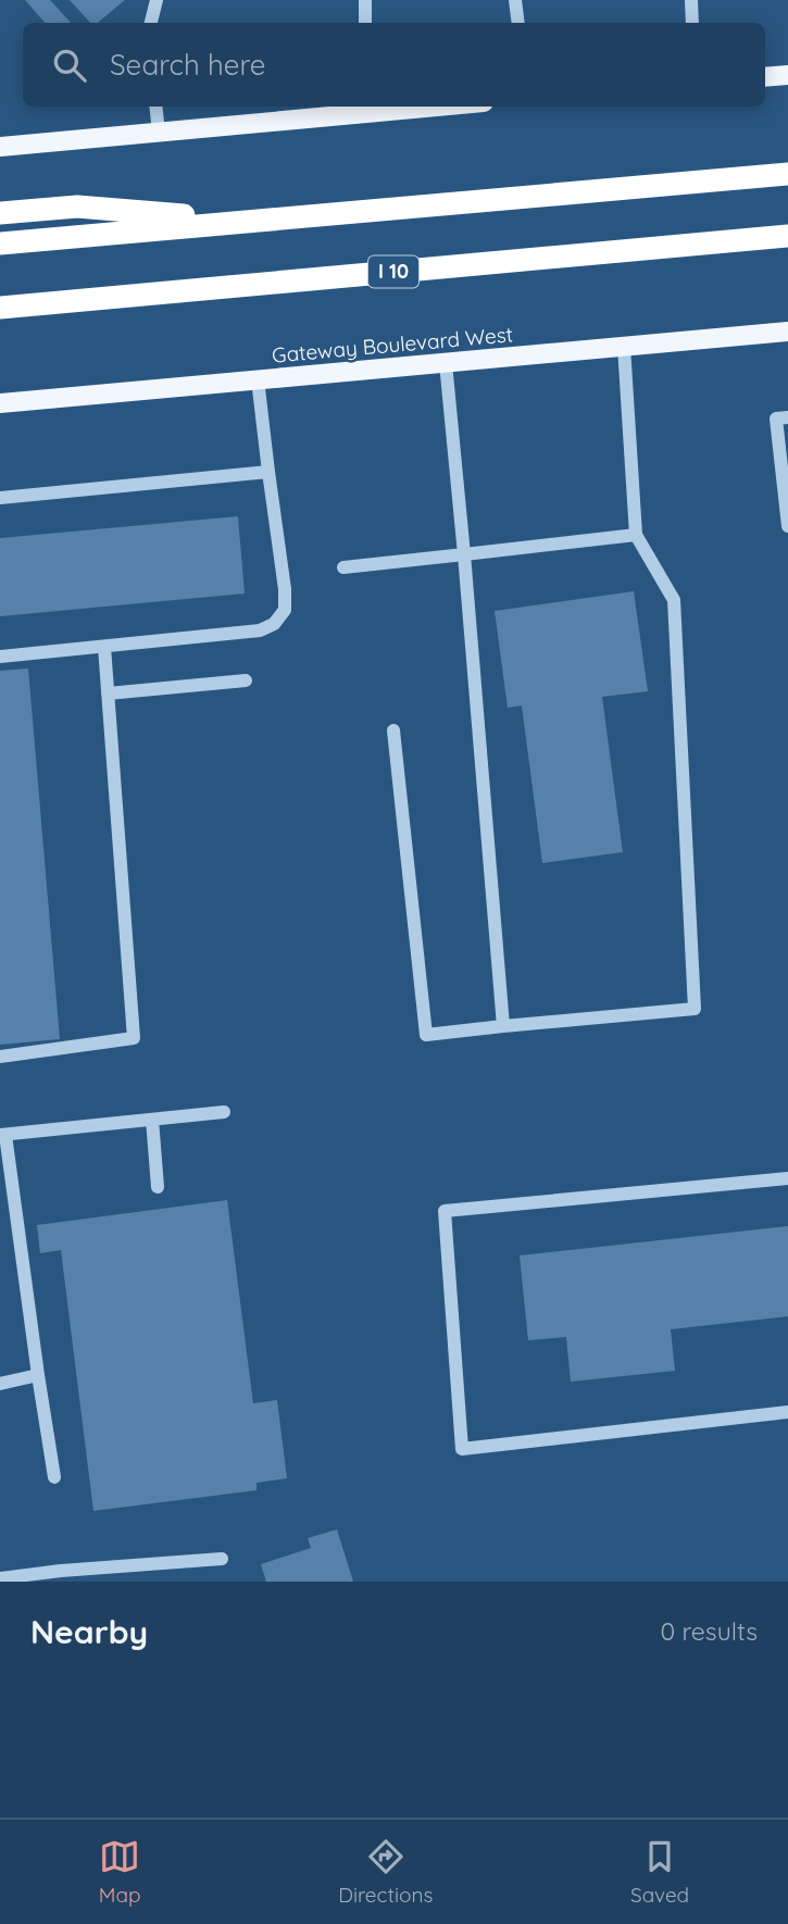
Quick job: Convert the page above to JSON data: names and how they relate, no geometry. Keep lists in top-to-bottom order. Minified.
{"streets":{"highway":["I 10"],"main road":["Gateway Boulevard West"]},"page":{"search":"Search here","heading":["Nearby","0 results"],"nav":["Map","Directions","Saved"]}}
